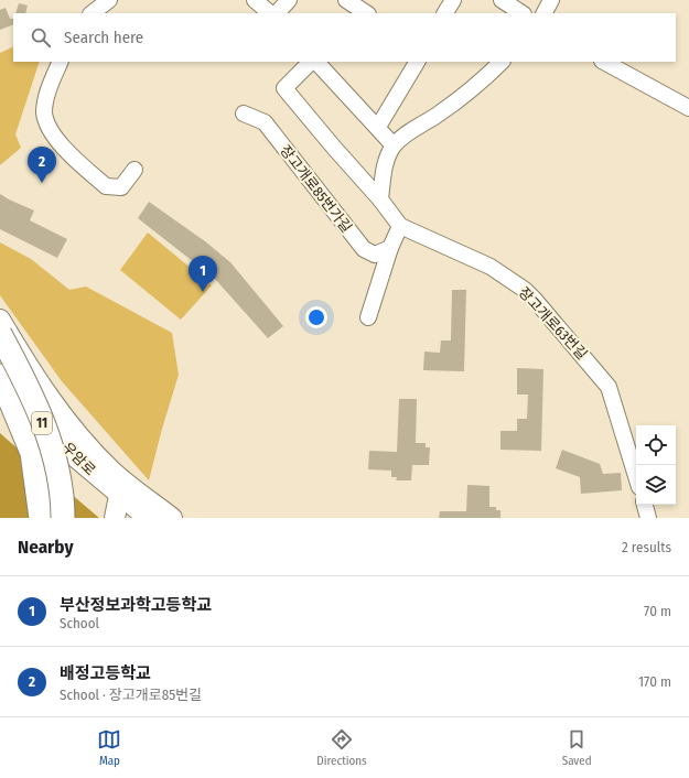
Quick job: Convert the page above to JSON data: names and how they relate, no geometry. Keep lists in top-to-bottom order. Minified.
{"streets":{"highway":["11"],"main road":["우암로"],"street":["장고개로85번가길","장고개로63번길"]},"crossings":[["11","우암로"]],"page":{"search":"Search here","pins":["2","1"],"heading":["Nearby","2 results"],"list":[{"mark":"1","name":"부산정보과학고등학교","note":"School","value":"70 m"},{"mark":"2","name":"배정고등학교","note":"School · 장고개로85번길","value":"170 m"}],"nav":["Map","Directions","Saved"]}}
